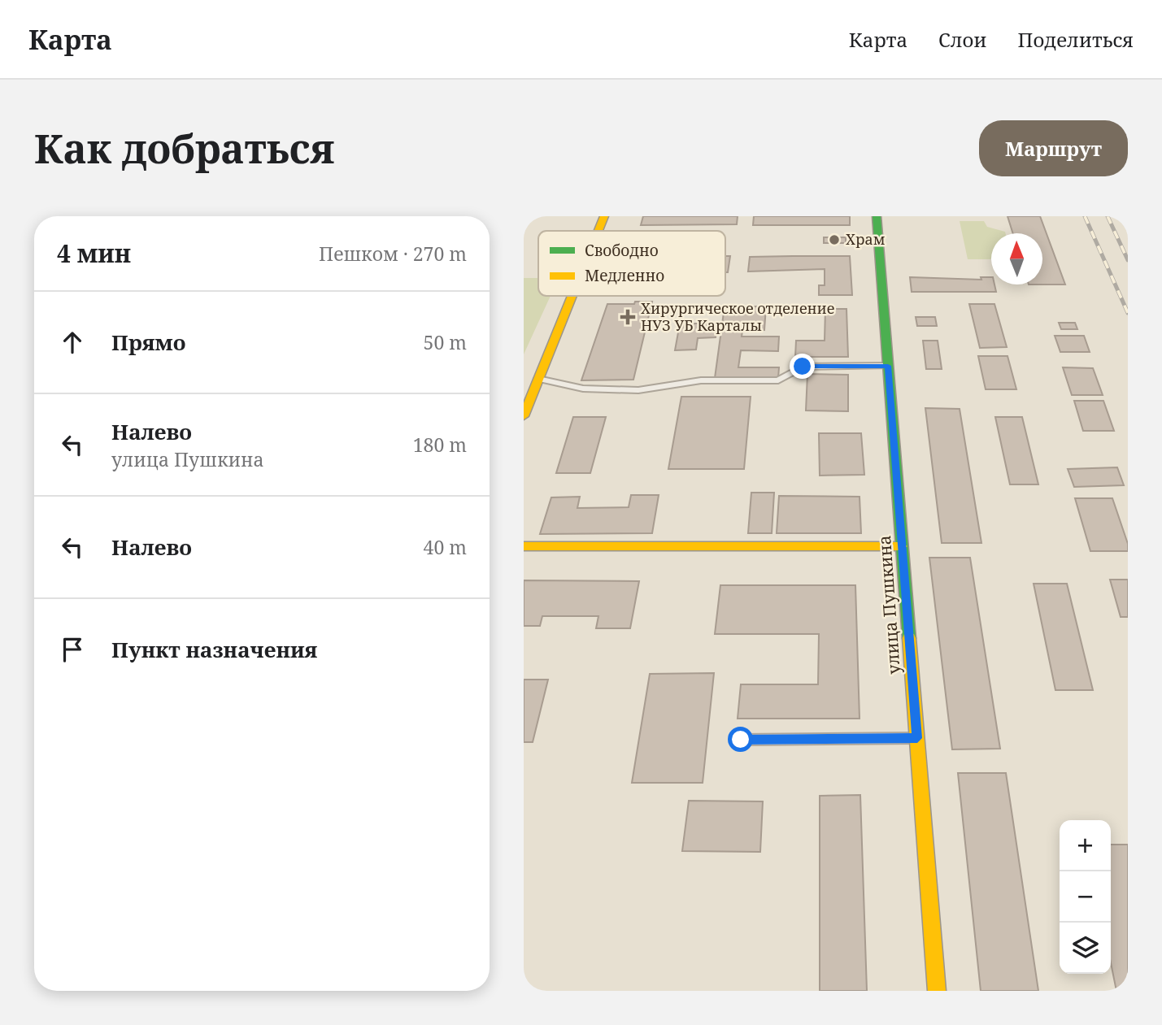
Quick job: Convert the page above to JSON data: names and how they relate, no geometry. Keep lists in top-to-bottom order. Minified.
{"streets":{"street":["улица Пушкина"]},"places":{"other":["Храм"],"health":["Хирургическое отделение НУЗ УБ Карталы"]},"legend":["Свободно","Медленно"],"north":"top","page":{"header":"Карта","nav":["Карта","Слои","Поделиться"],"buttons":"Маршрут","title":"Как добраться","heading":["4 мин","Пешком · 270 m"],"list":[["Прямо","50 m"],["Налево","улица Пушкина","180 m"],["Налево","40 m"],"Пункт назначения"],"map_buttons":["+","−"]}}
